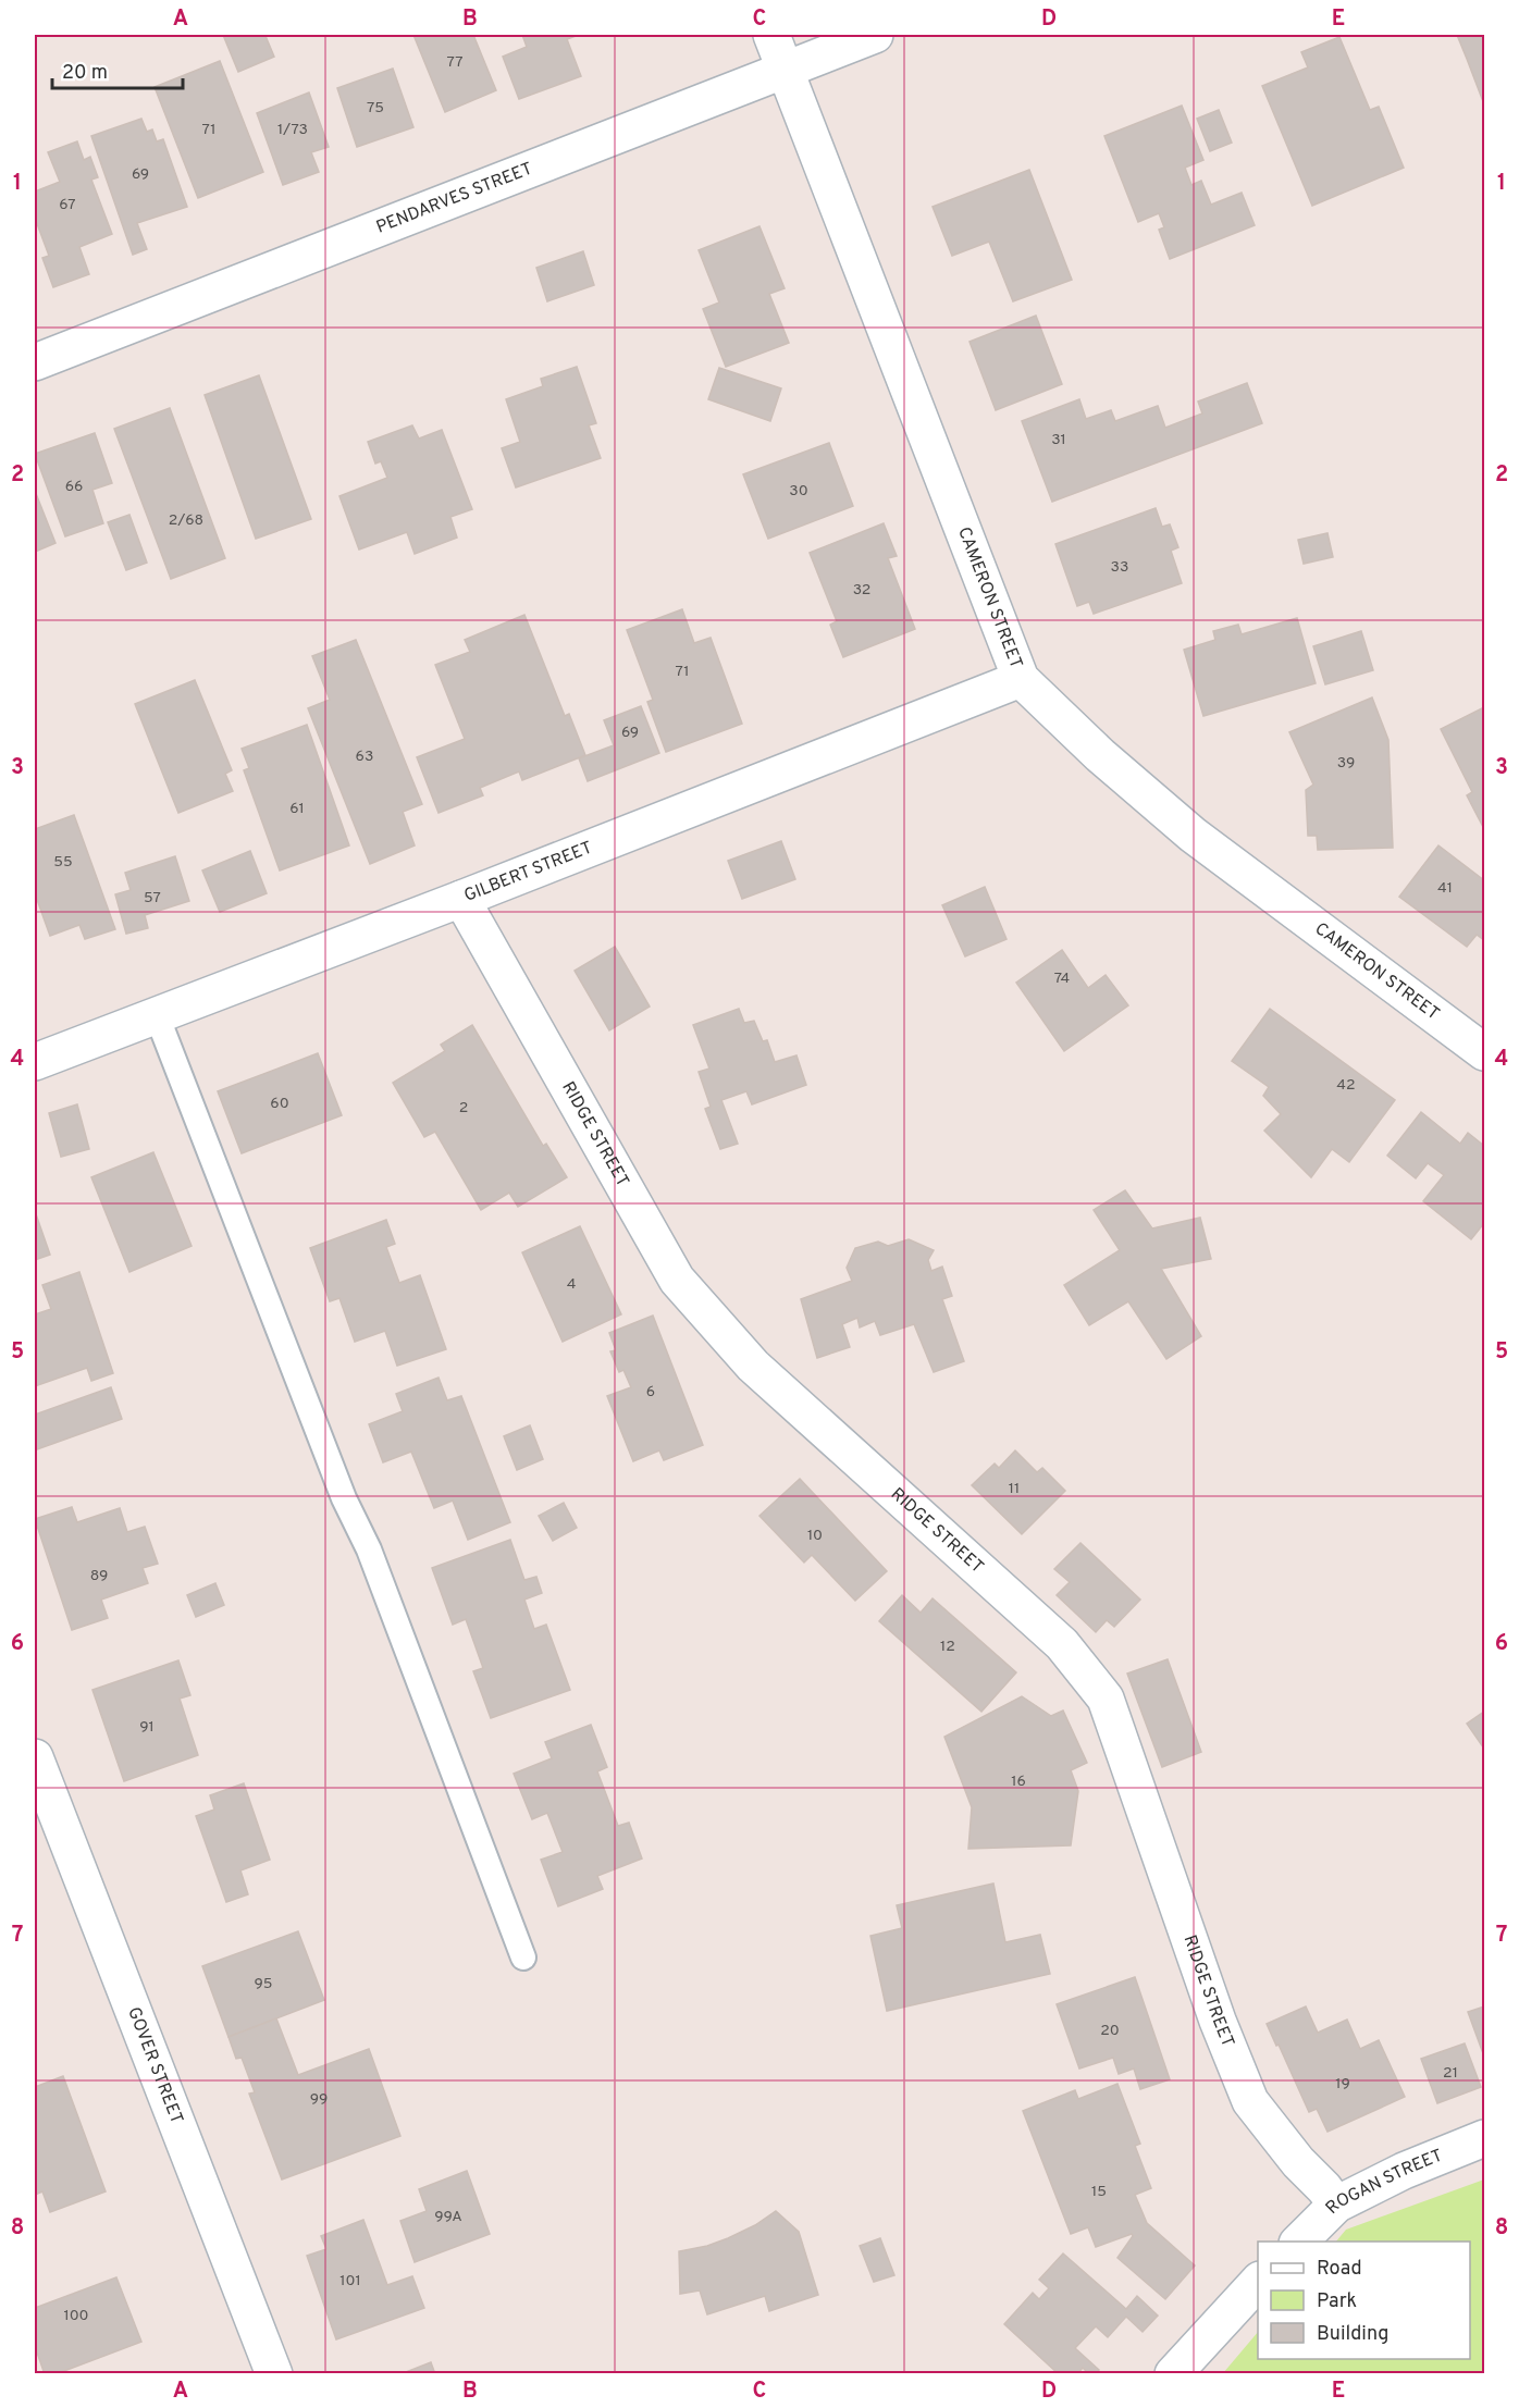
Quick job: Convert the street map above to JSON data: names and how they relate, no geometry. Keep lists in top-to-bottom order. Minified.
{"streets":{"street":["PENDARVES STREET","CAMERON STREET","GILBERT STREET","RIDGE STREET","GOVER STREET","ROGAN STREET"]},"crossings":[["PENDARVES STREET","CAMERON STREET"],["CAMERON STREET","GILBERT STREET"],["GILBERT STREET","RIDGE STREET"],["RIDGE STREET","ROGAN STREET"]],"house_numbers":["77","75","71","1/73","69","67","31","66","30","2/68","33","32","71","69","63","39","61","55","41","57","74","42","60","2","4","6","11","10","89","12","91","16","95","20","21","19","99","15","99A","101","100"],"legend":["Road","Park","Building"],"scale_bar":"20 m","grid":{"columns":["A","B","C","D","E"],"rows":["1","2","3","4","5","6","7","8"]}}
